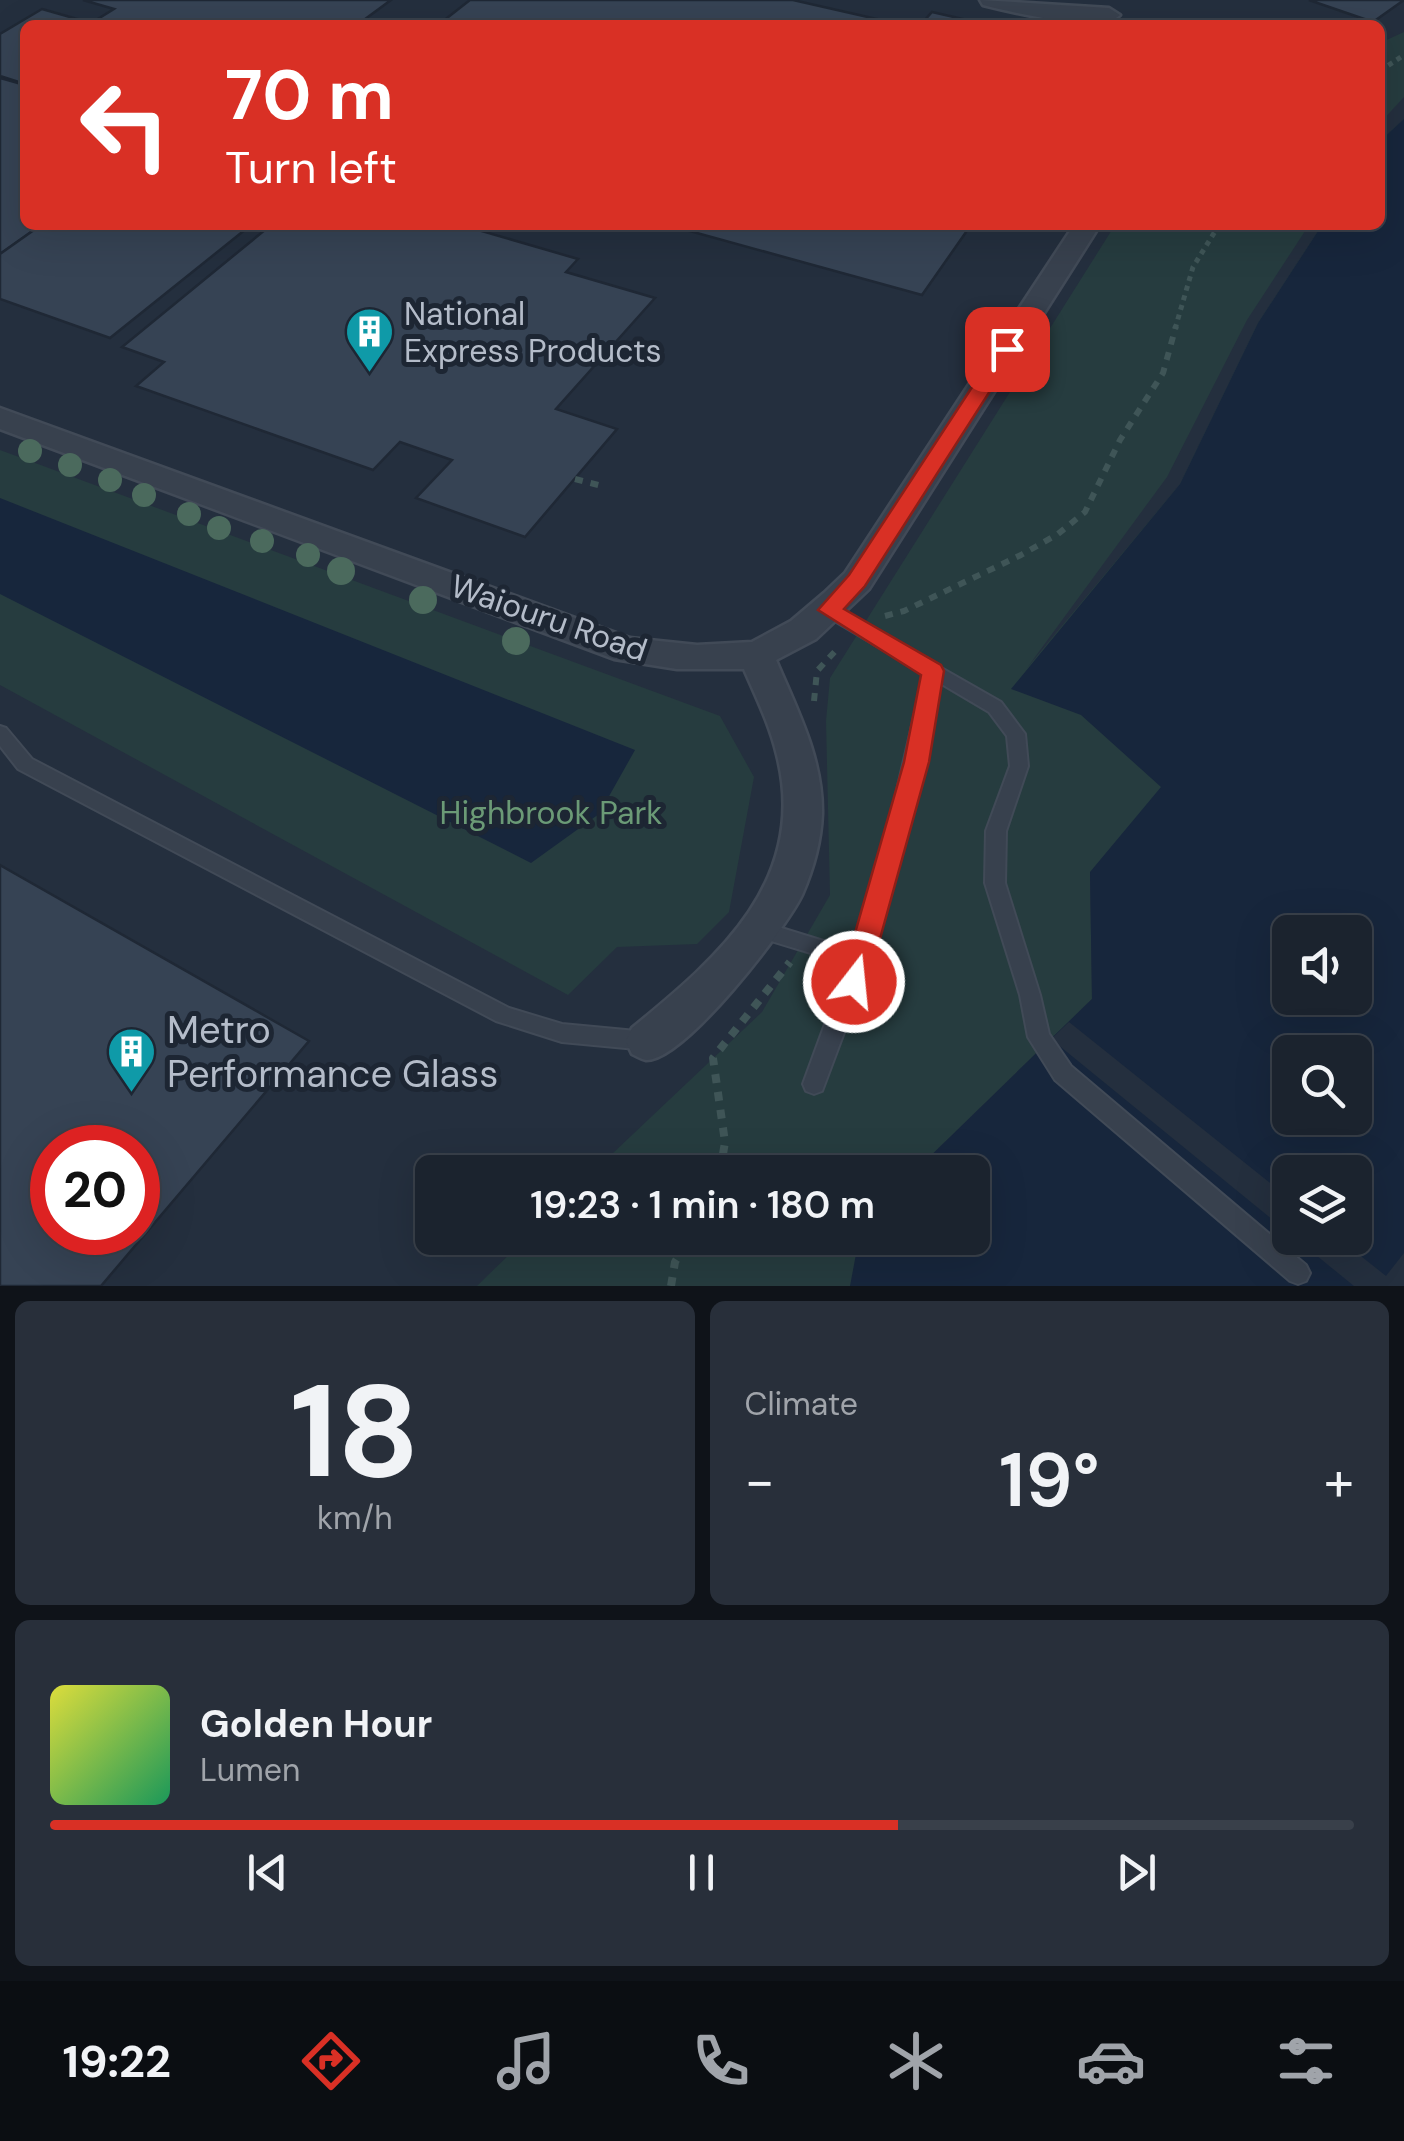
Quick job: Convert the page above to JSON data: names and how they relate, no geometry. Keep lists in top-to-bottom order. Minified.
{"streets":{"street":["Waiouru Road"]},"parks":["Highbrook Park"],"places":{"building":["National Express Products","Metro Performance Glass"]},"page":{"turn":["70 m","Turn left"],"limit":"20","trip":"19:23 · 1 min · 180 m","tile":[["18","km/h"],"Climate"],"heat":["−","19°","+"],"song":["Golden Hour","Lumen"],"tabs":"19:22"}}
